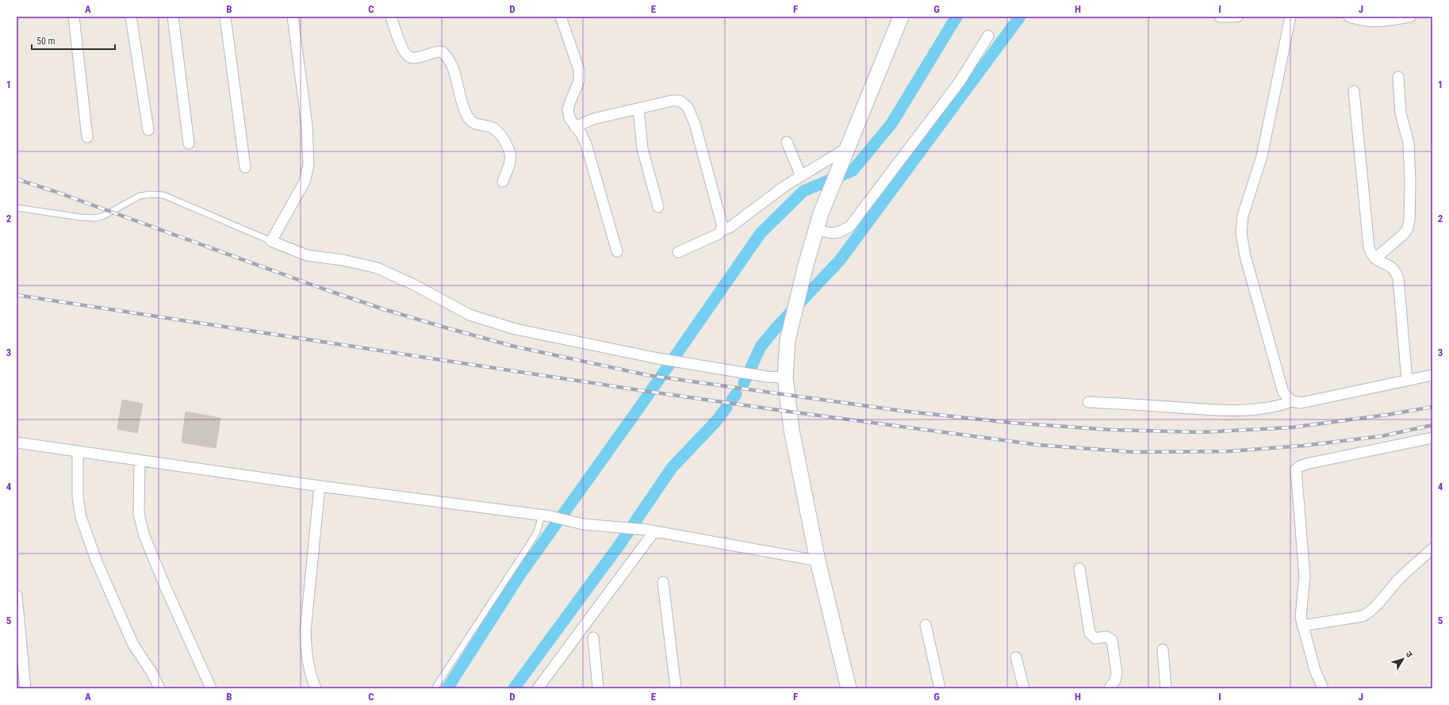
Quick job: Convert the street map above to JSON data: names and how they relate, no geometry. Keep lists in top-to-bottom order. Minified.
{"scale_bar":"50 m","north":"top right","grid":{"columns":["A","B","C","D","E","F","G","H","I","J"],"rows":["1","2","3","4","5"]}}
